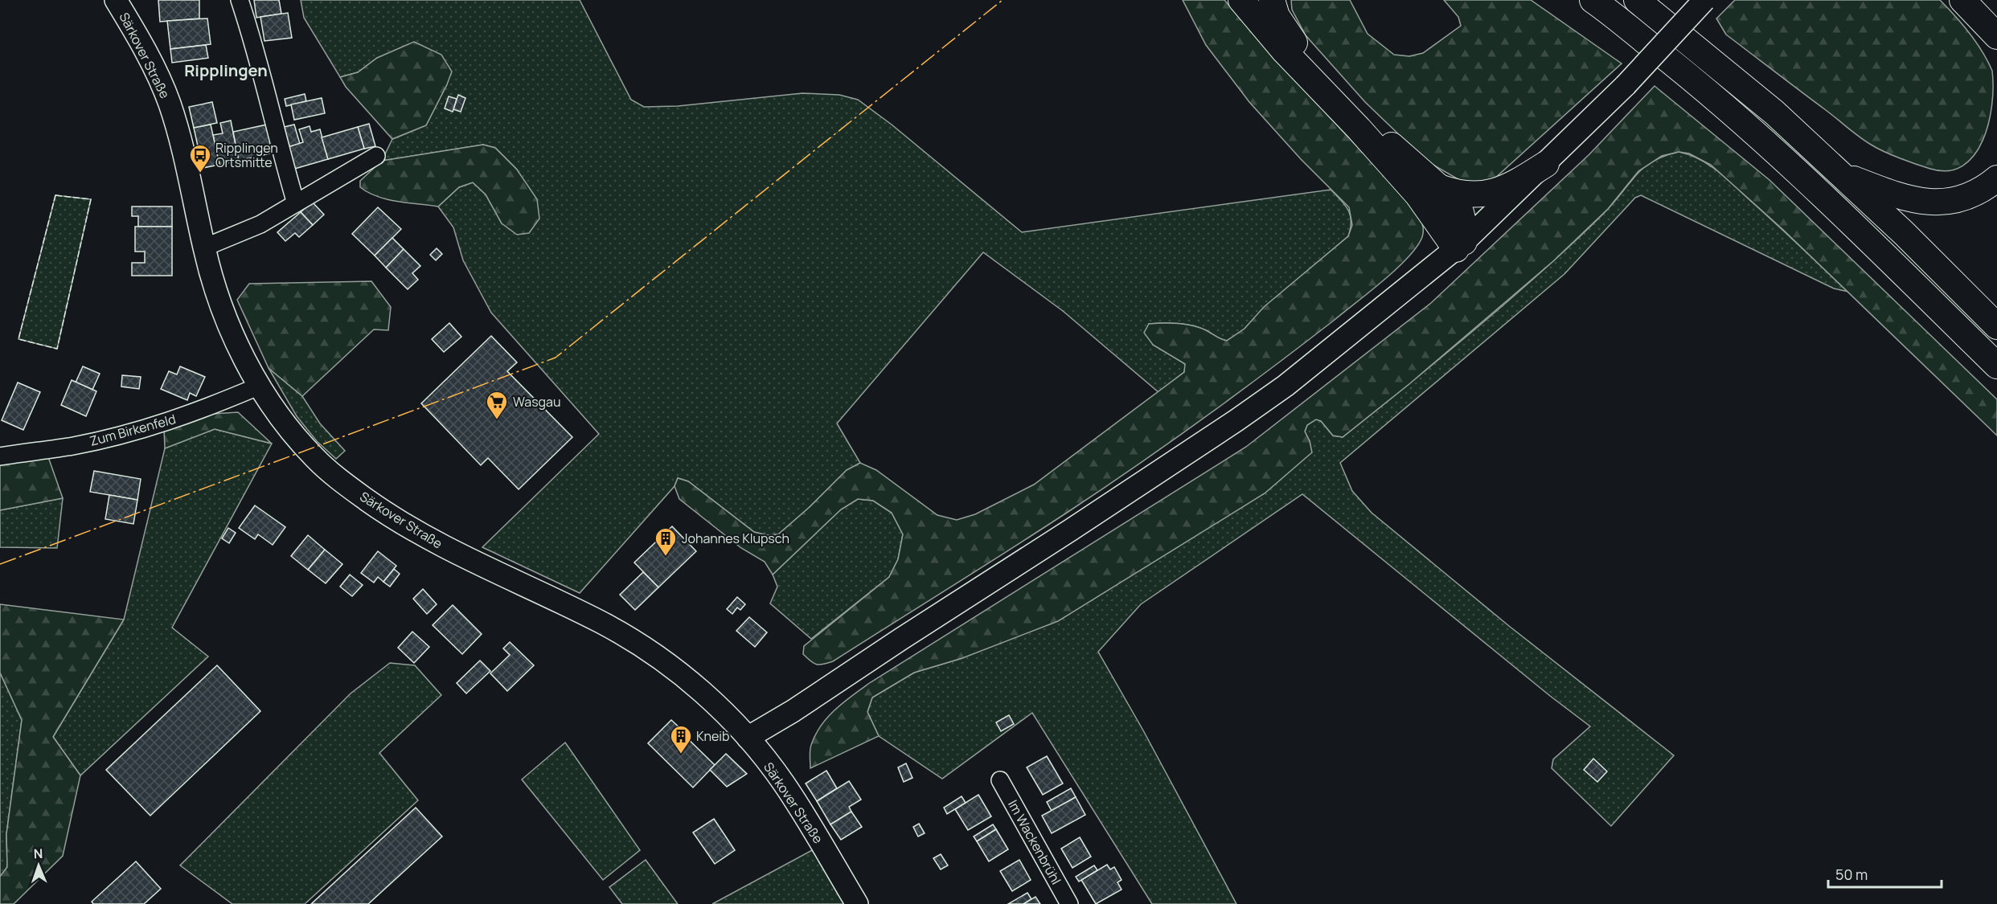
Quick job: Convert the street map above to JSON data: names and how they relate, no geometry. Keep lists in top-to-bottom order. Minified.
{"streets":{"main road":["Särkover Straße"],"street":["Zum Birkenfeld","Im Wackenbrühl"]},"crossings":[["Särkover Straße","Zum Birkenfeld"]],"districts":["Ripplingen"],"places":{"bus stop":["Ripplingen Ortsmitte"],"supermarket":["Wasgau"],"building":["Johannes Klupsch","Kneib"]},"scale_bar":"50 m","north":"top"}
